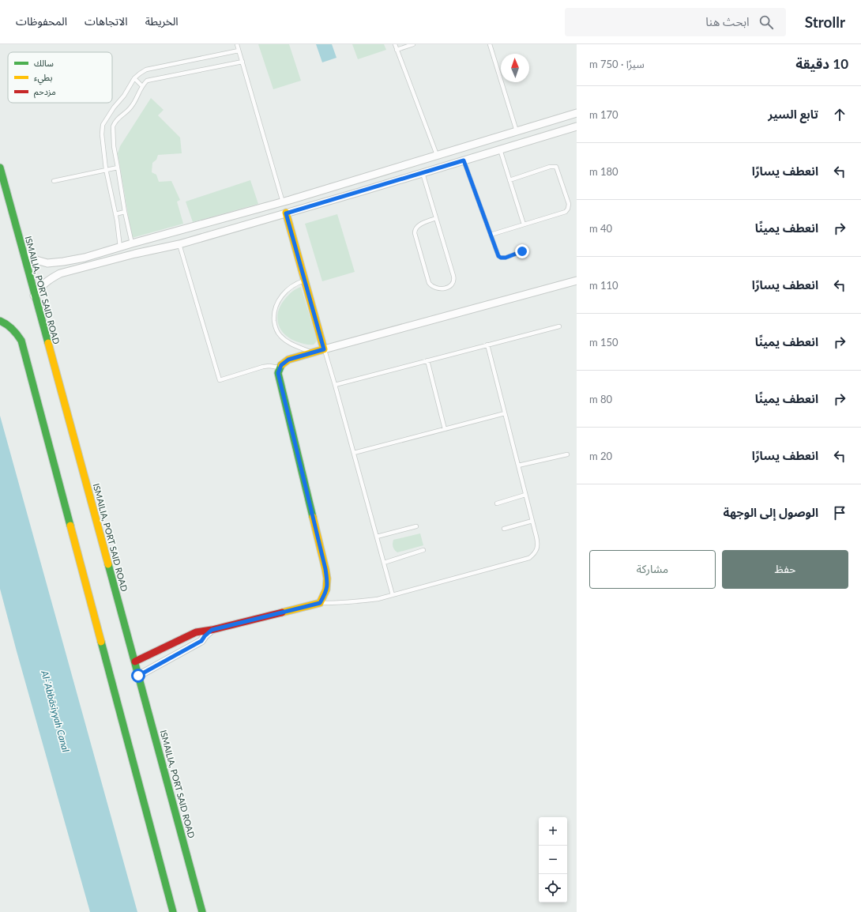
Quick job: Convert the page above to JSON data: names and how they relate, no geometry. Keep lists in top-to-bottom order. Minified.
{"streets":{"main road":["ISMAILIA, PORT SAID ROAD"]},"water":["Al-ʿAbbāsiyyah Canal"],"legend":["سالك","بطيء","مزدحم"],"north":"top","page":{"header":"Strollr","search":"ابحث هنا","nav":["الخريطة","الاتجاهات","المحفوظات"],"heading":["10 دقيقة","سيرًا · 750 m"],"list":[["تابع السير","170 m"],["انعطف يسارًا","180 m"],["انعطف يمينًا","40 m"],["انعطف يسارًا","110 m"],["انعطف يمينًا","150 m"],["انعطف يمينًا","80 m"],["انعطف يسارًا","20 m"],"الوصول إلى الوجهة"],"buttons":["حفظ","مشاركة"],"map_buttons":["+","−"]}}
